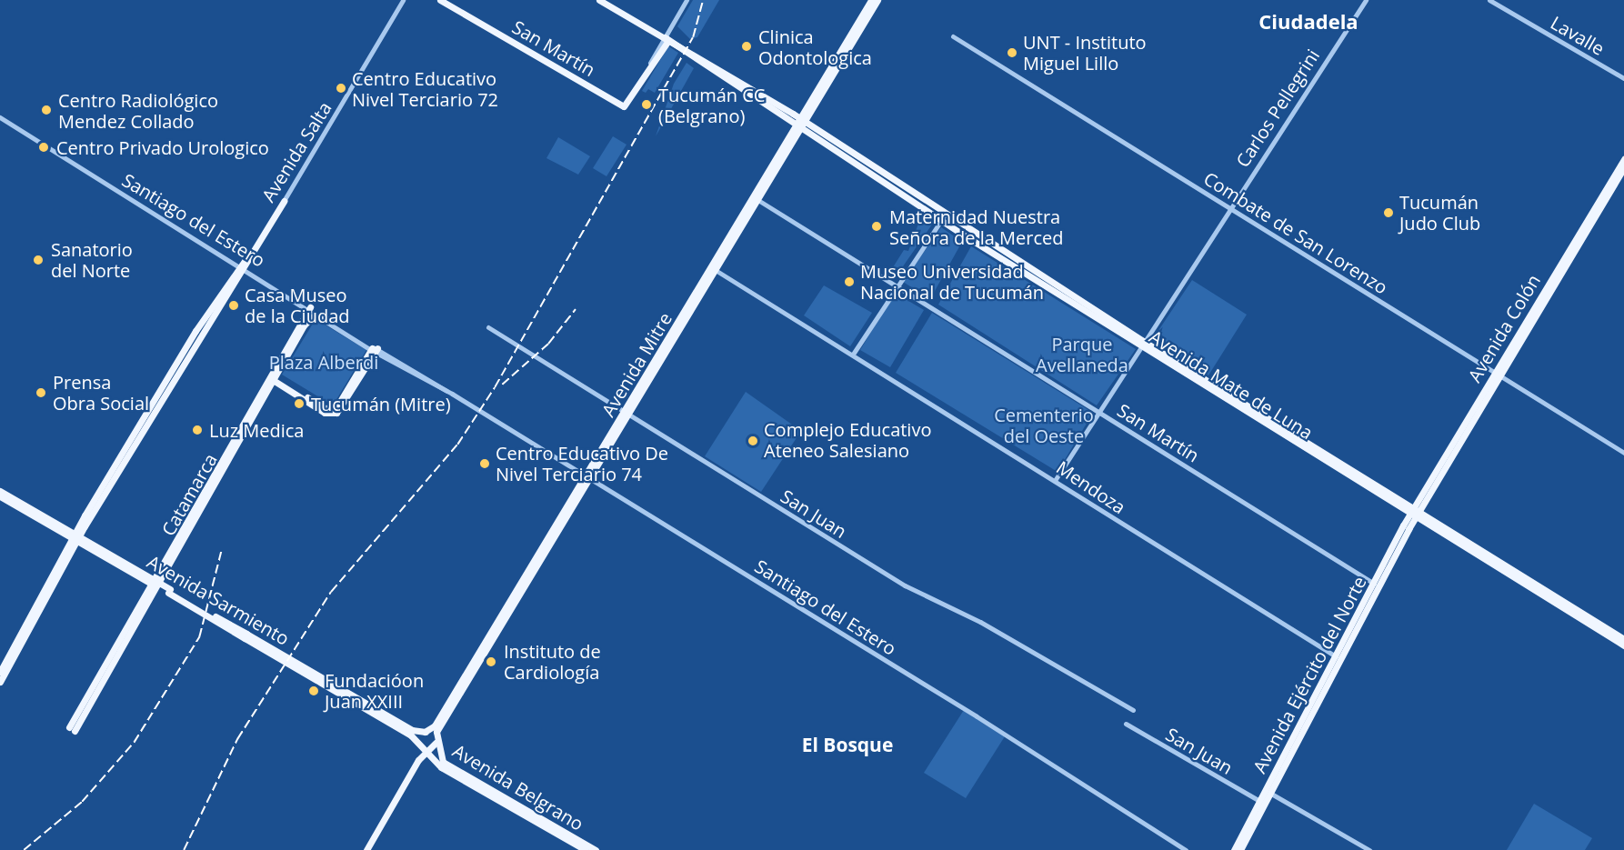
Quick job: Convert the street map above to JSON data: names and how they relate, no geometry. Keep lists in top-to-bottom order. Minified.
{"streets":{"main road":["San Martín","Avenida Salta","Avenida Colón","Avenida Mitre","Avenida Mate de Luna","Catamarca","Avenida Sarmiento","Avenida Ejército del Norte","Avenida Belgrano"],"street":["Lavalle","Carlos Pellegrini","Santiago del Estero","Combate de San Lorenzo","Mendoza","San Juan"]},"crossings":[["San Martín","Carlos Pellegrini"],["San Martín","Avenida Mitre"],["San Martín","Avenida Ejército del Norte"],["Carlos Pellegrini","Combate de San Lorenzo"],["Carlos Pellegrini","Avenida Mate de Luna"],["Carlos Pellegrini","Mendoza"],["Avenida Salta","Santiago del Estero"],["Avenida Salta","Avenida Sarmiento"],["Santiago del Estero","Avenida Mitre"],["Santiago del Estero","Catamarca"],["Combate de San Lorenzo","Avenida Colón"],["Avenida Colón","Avenida Mate de Luna"],["Avenida Colón","Avenida Ejército del Norte"],["Avenida Mitre","Avenida Mate de Luna"],["Avenida Mitre","Mendoza"],["Avenida Mitre","San Juan"],["Avenida Mitre","Avenida Sarmiento"],["Avenida Mitre","Avenida Belgrano"],["Avenida Mate de Luna","Avenida Ejército del Norte"],["Mendoza","Avenida Ejército del Norte"],["Catamarca","Avenida Sarmiento"],["San Juan","Avenida Ejército del Norte"],["Avenida Sarmiento","Avenida Belgrano"]],"districts":["Ciudadela","El Bosque"],"parks":["Parque Avellaneda","Plaza Alberdi","Cementerio del Oeste"],"places":["Clinica Odontologica","UNT - Instituto Miguel Lillo","Centro Educativo Nivel Terciario 72","Tucumán CC (Belgrano)","Centro Radiológico Mendez Collado","Centro Privado Urologico","Tucumán Judo Club","Maternidad Nuestra Señora de la Merced","Sanatorio del Norte","Museo Universidad Nacional de Tucumán","Casa Museo de la Ciudad","Prensa Obra Social","Tucumán (Mitre)","Luz Medica","Complejo Educativo Ateneo Salesiano","Centro Educativo De Nivel Terciario 74","Instituto de Cardiología","Fundacióon Juan XXIII"]}
